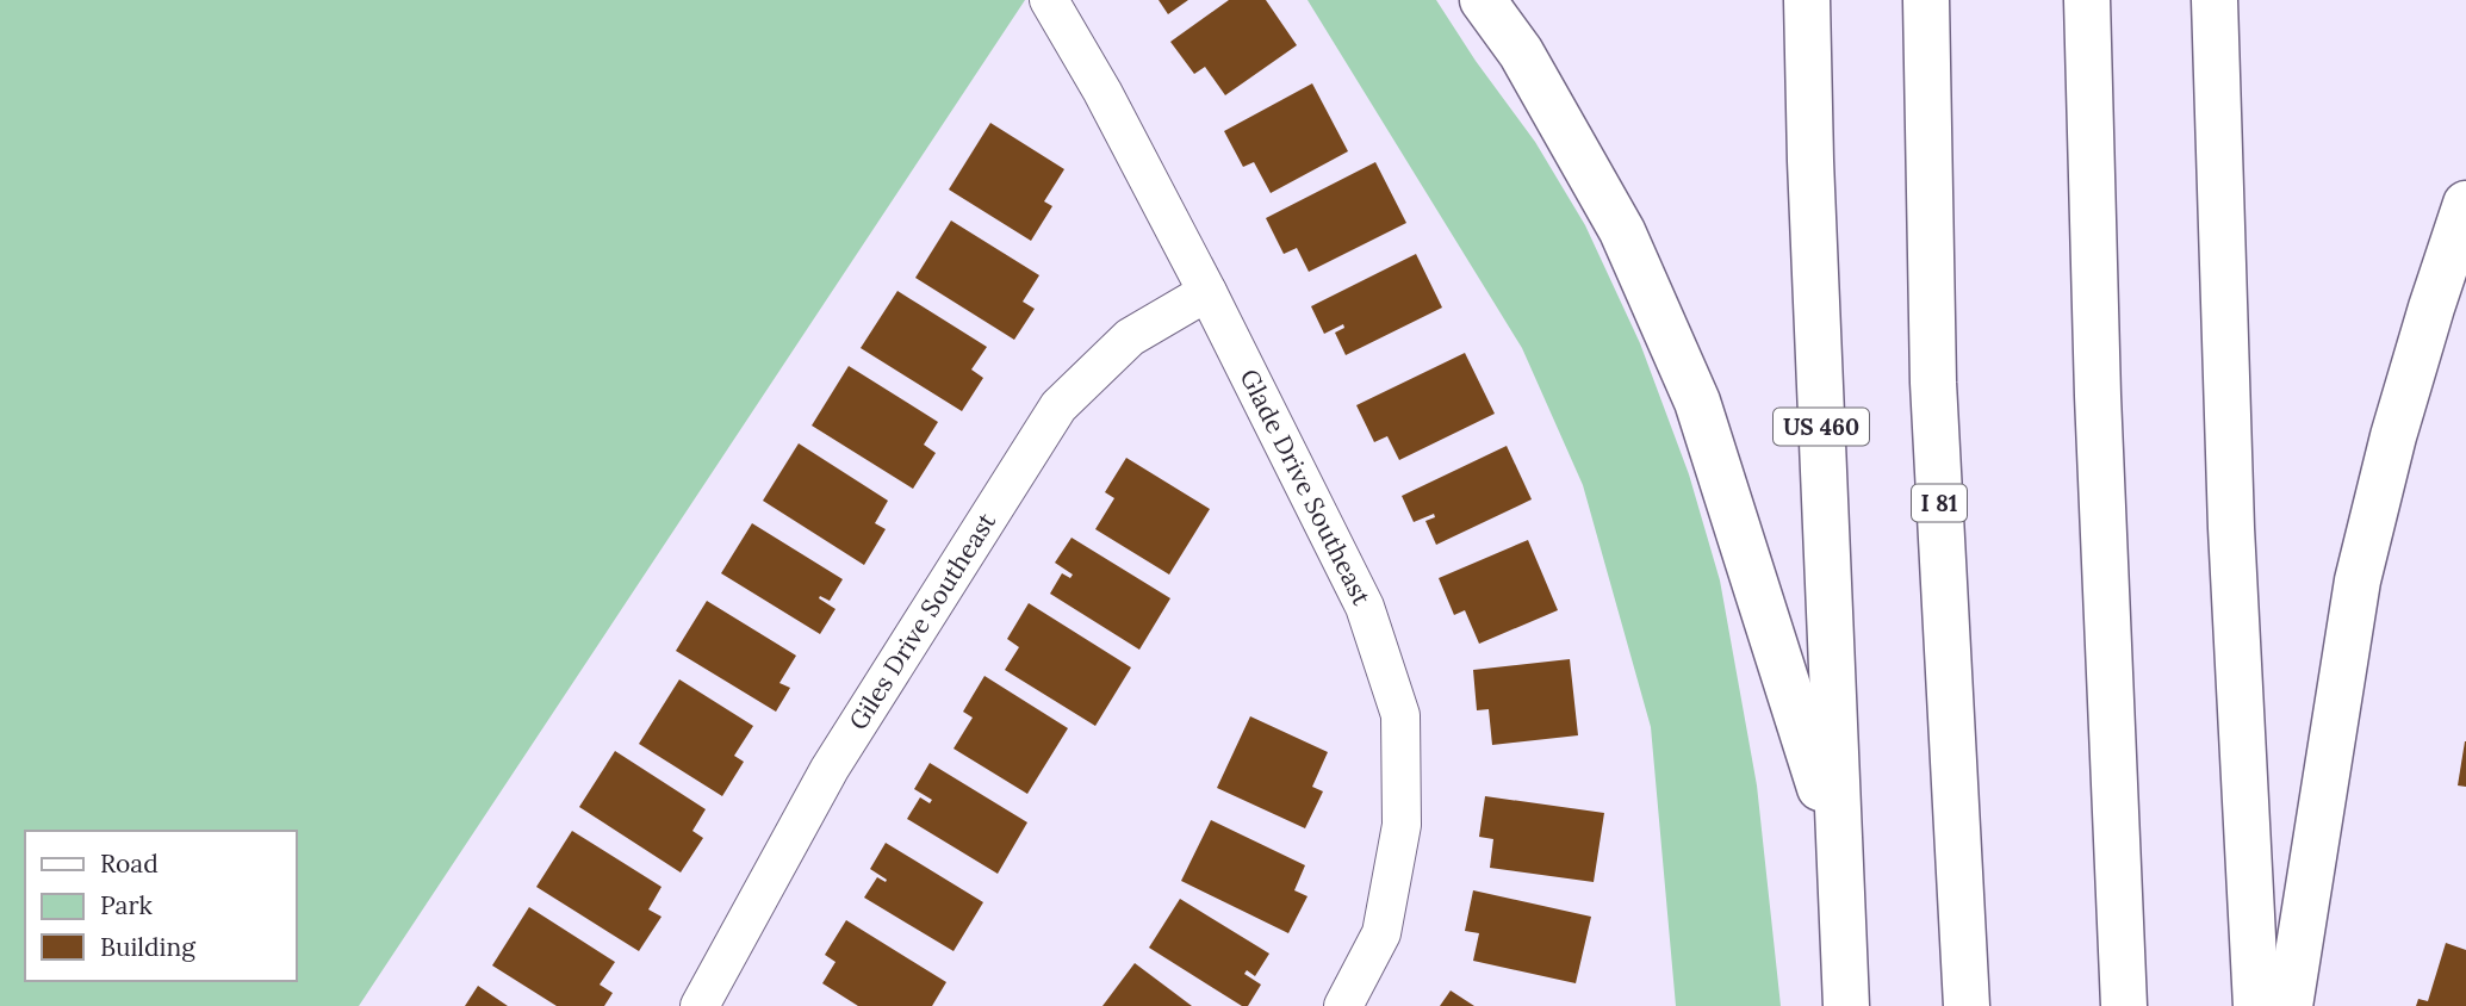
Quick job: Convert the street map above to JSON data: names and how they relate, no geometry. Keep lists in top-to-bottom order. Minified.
{"streets":{"highway":["US 460","I 81"],"street":["Glade Drive Southeast","Giles Drive Southeast"]},"crossings":[["Glade Drive Southeast","Giles Drive Southeast"]],"legend":["Road","Park","Building"]}
